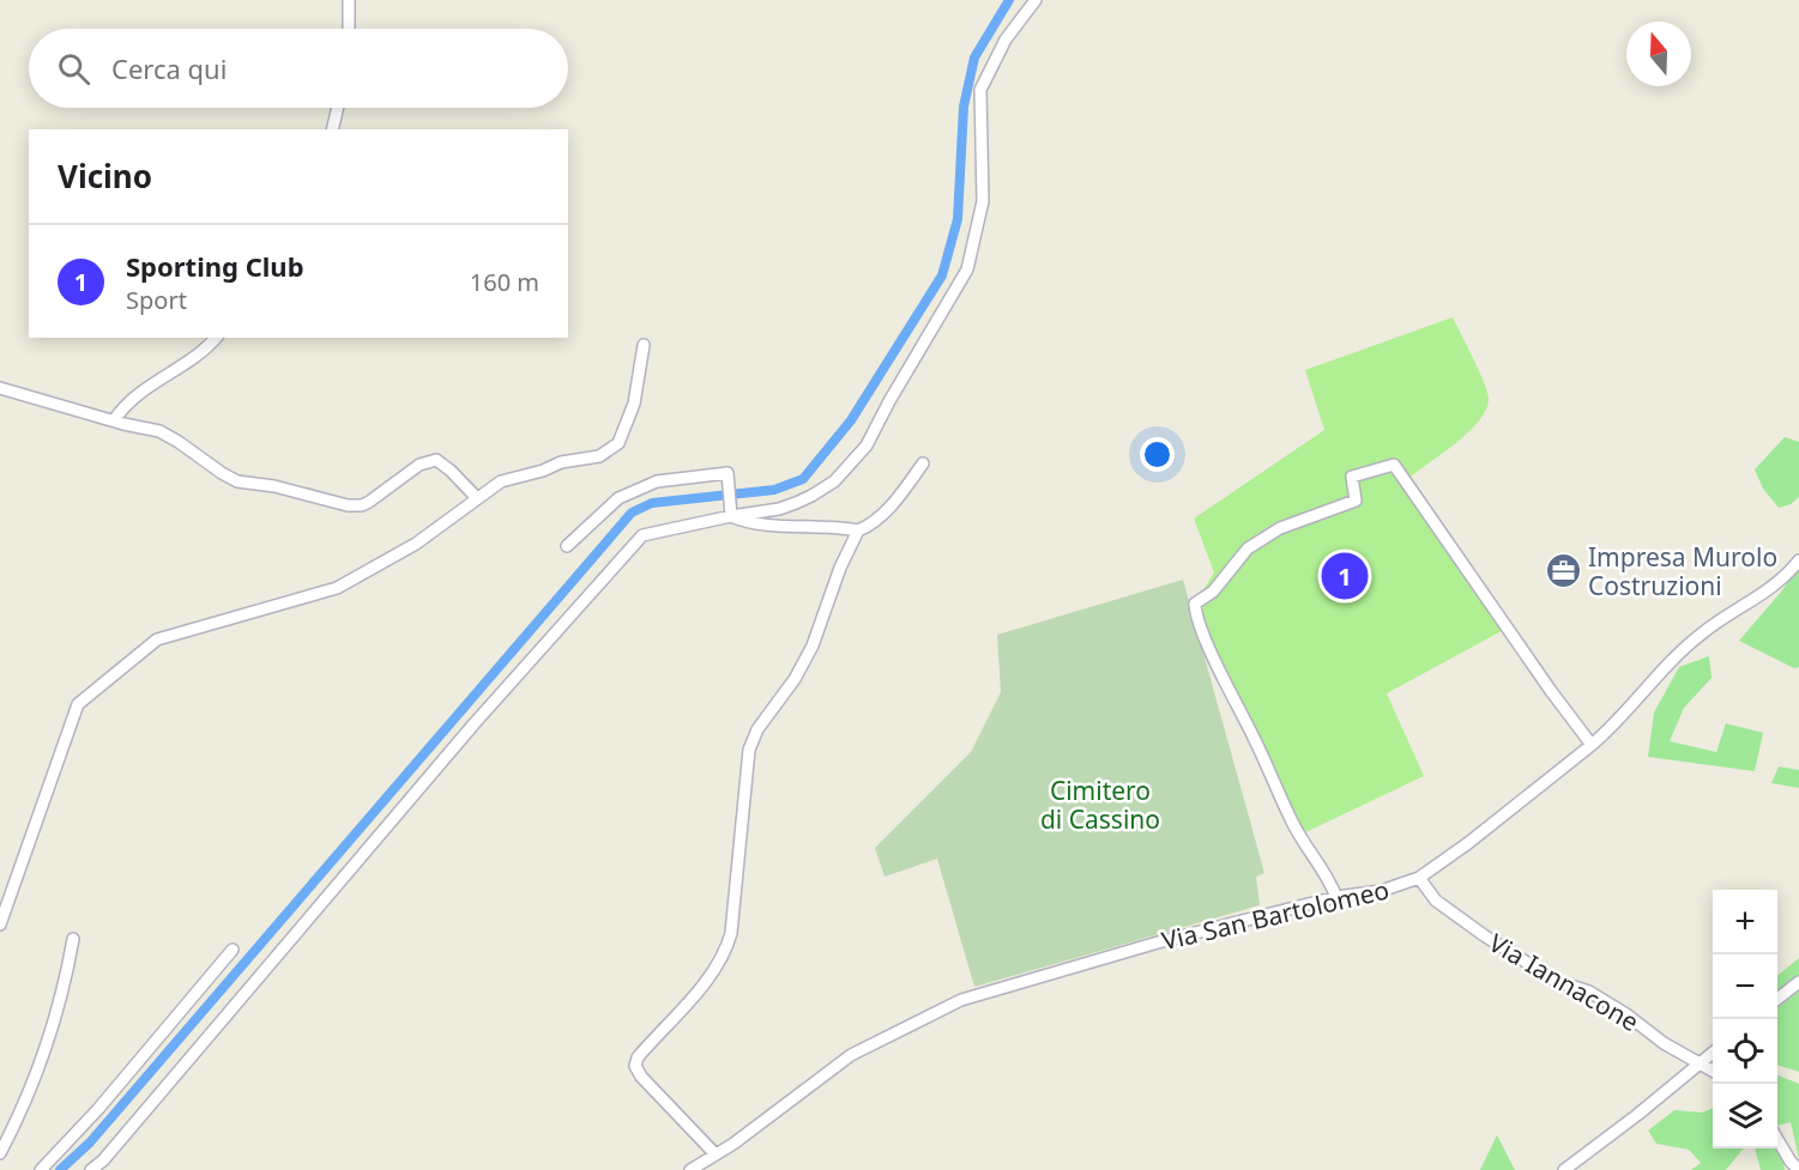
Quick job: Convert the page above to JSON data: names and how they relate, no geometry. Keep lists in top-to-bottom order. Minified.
{"streets":{"street":["Via San Bartolomeo","Via Iannacone"]},"crossings":[["Via San Bartolomeo","Via Iannacone"]],"parks":["Cimitero di Cassino"],"places":{"office":["Impresa Murolo Costruzioni"]},"north":"top","page":{"search":"Cerca qui","heading":"Vicino","list":[{"mark":"1","name":"Sporting Club","note":"Sport","value":"160 m"}],"pins":"1","map_buttons":["+","−"]}}
